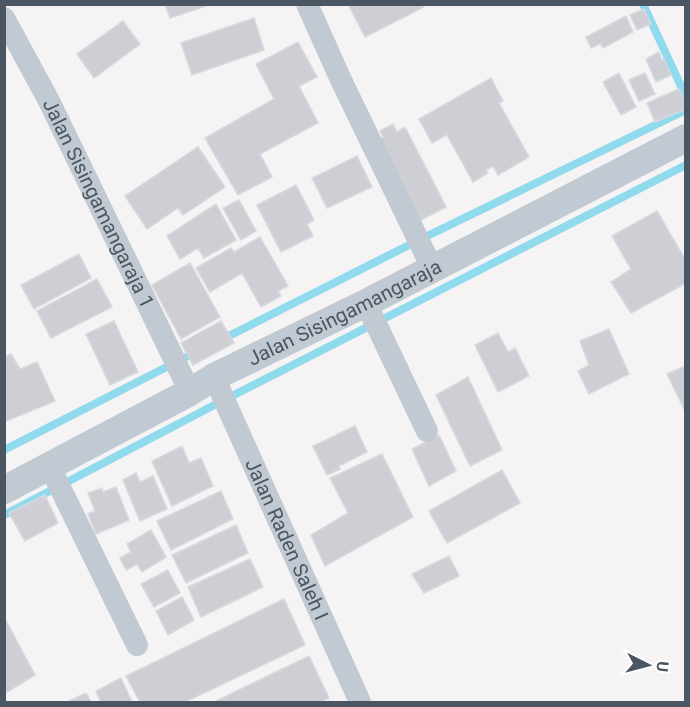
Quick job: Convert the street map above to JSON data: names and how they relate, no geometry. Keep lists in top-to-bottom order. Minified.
{"streets":{"street":["Jalan Sisingamangaraja 1","Jalan Sisingamangaraja","Jalan Raden Saleh I"]},"crossings":[["Jalan Sisingamangaraja 1","Jalan Sisingamangaraja"],["Jalan Sisingamangaraja","Jalan Raden Saleh I"]],"north":"right"}
